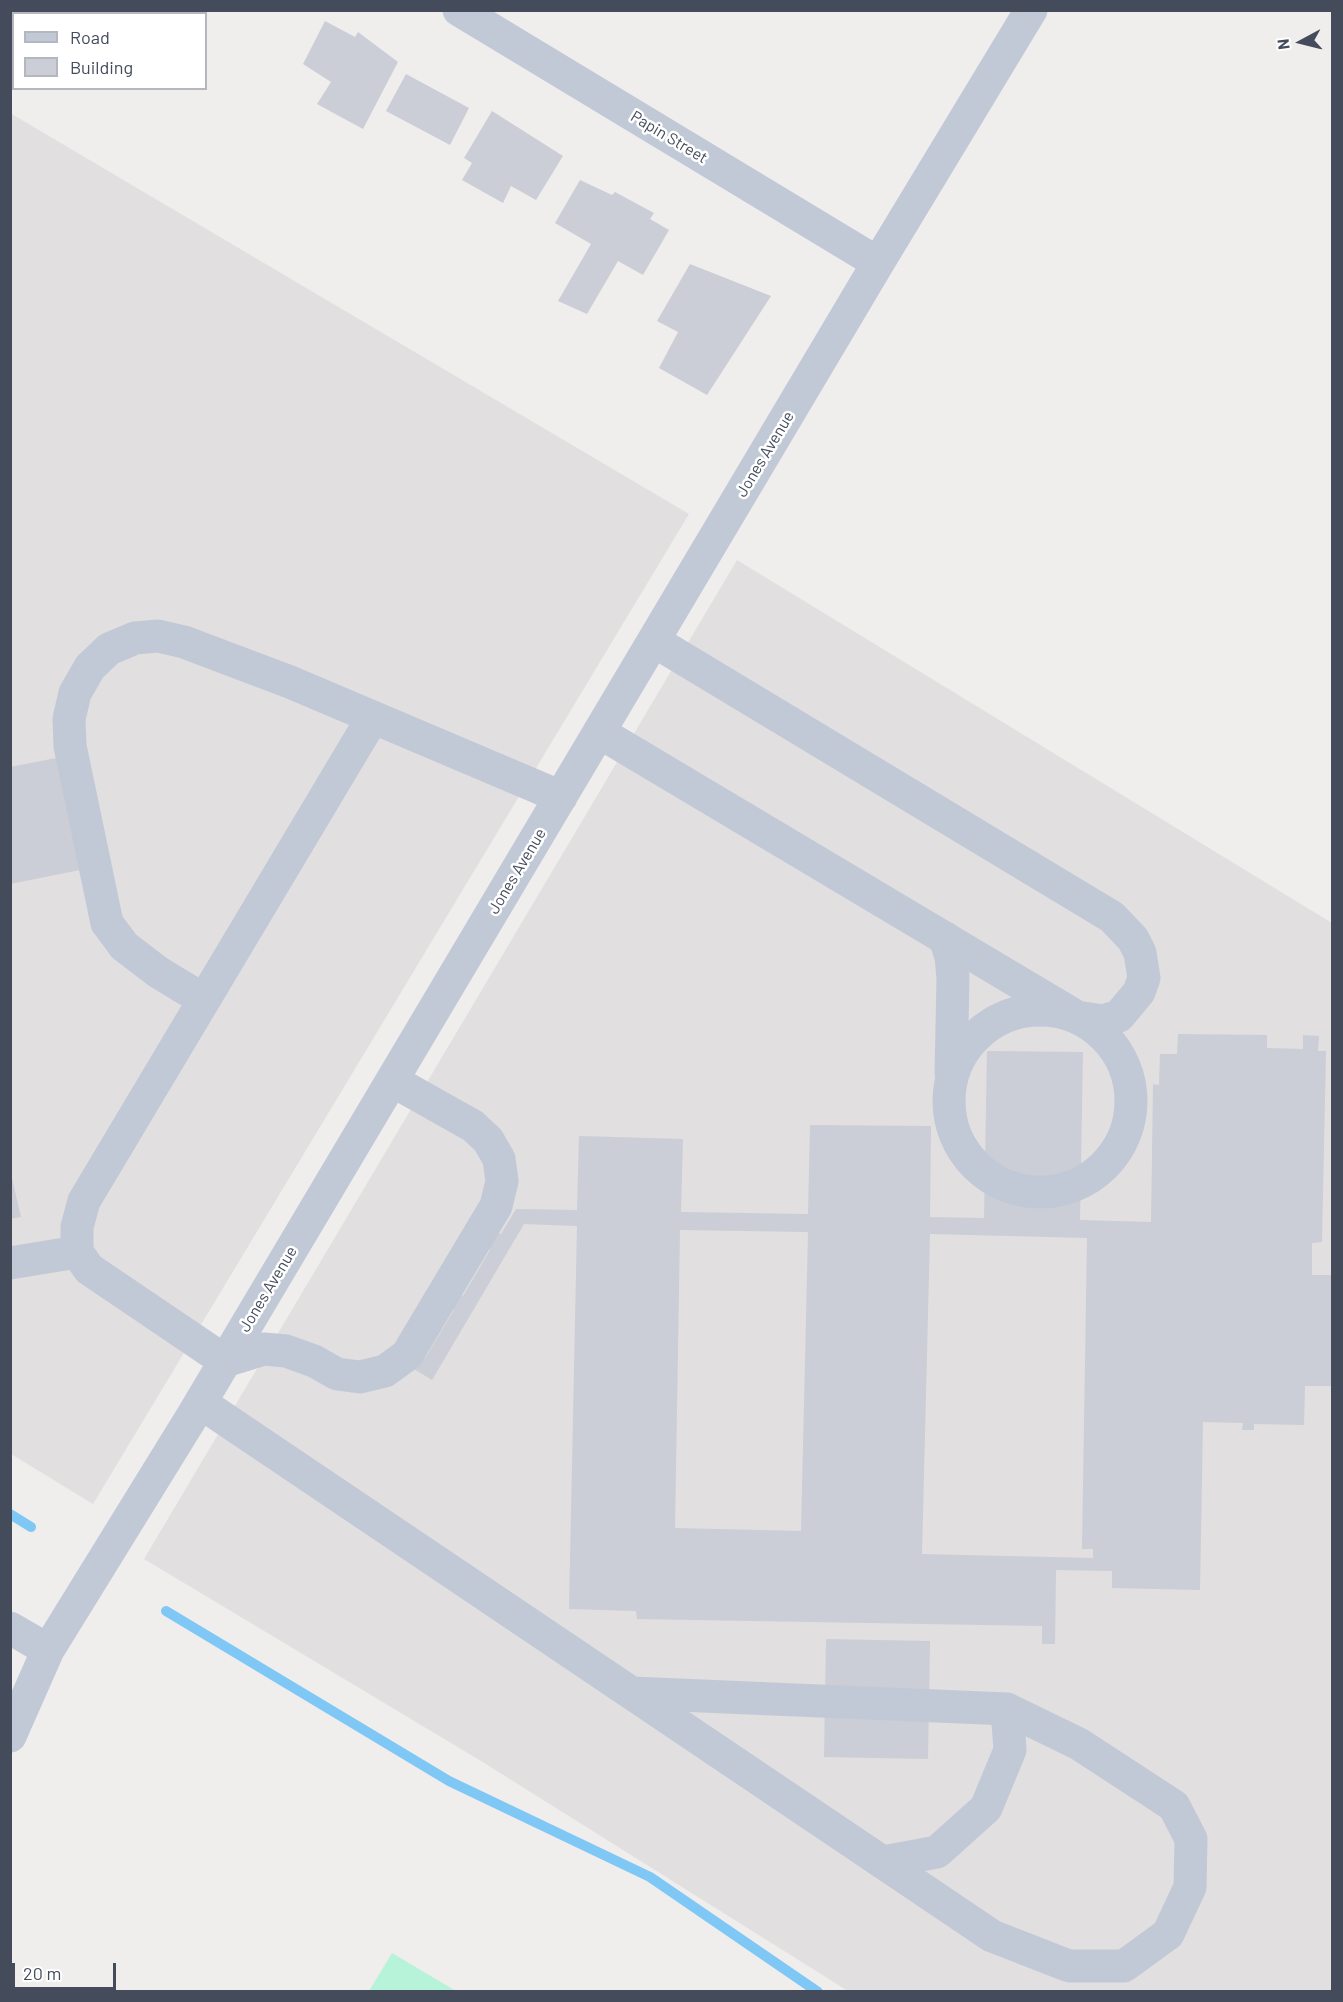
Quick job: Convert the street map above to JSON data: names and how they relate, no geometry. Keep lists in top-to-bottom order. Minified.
{"streets":{"street":["Papin Street","Jones Avenue"]},"crossings":[["Papin Street","Jones Avenue"]],"legend":["Road","Building"],"scale_bar":"20 m","north":"left"}
